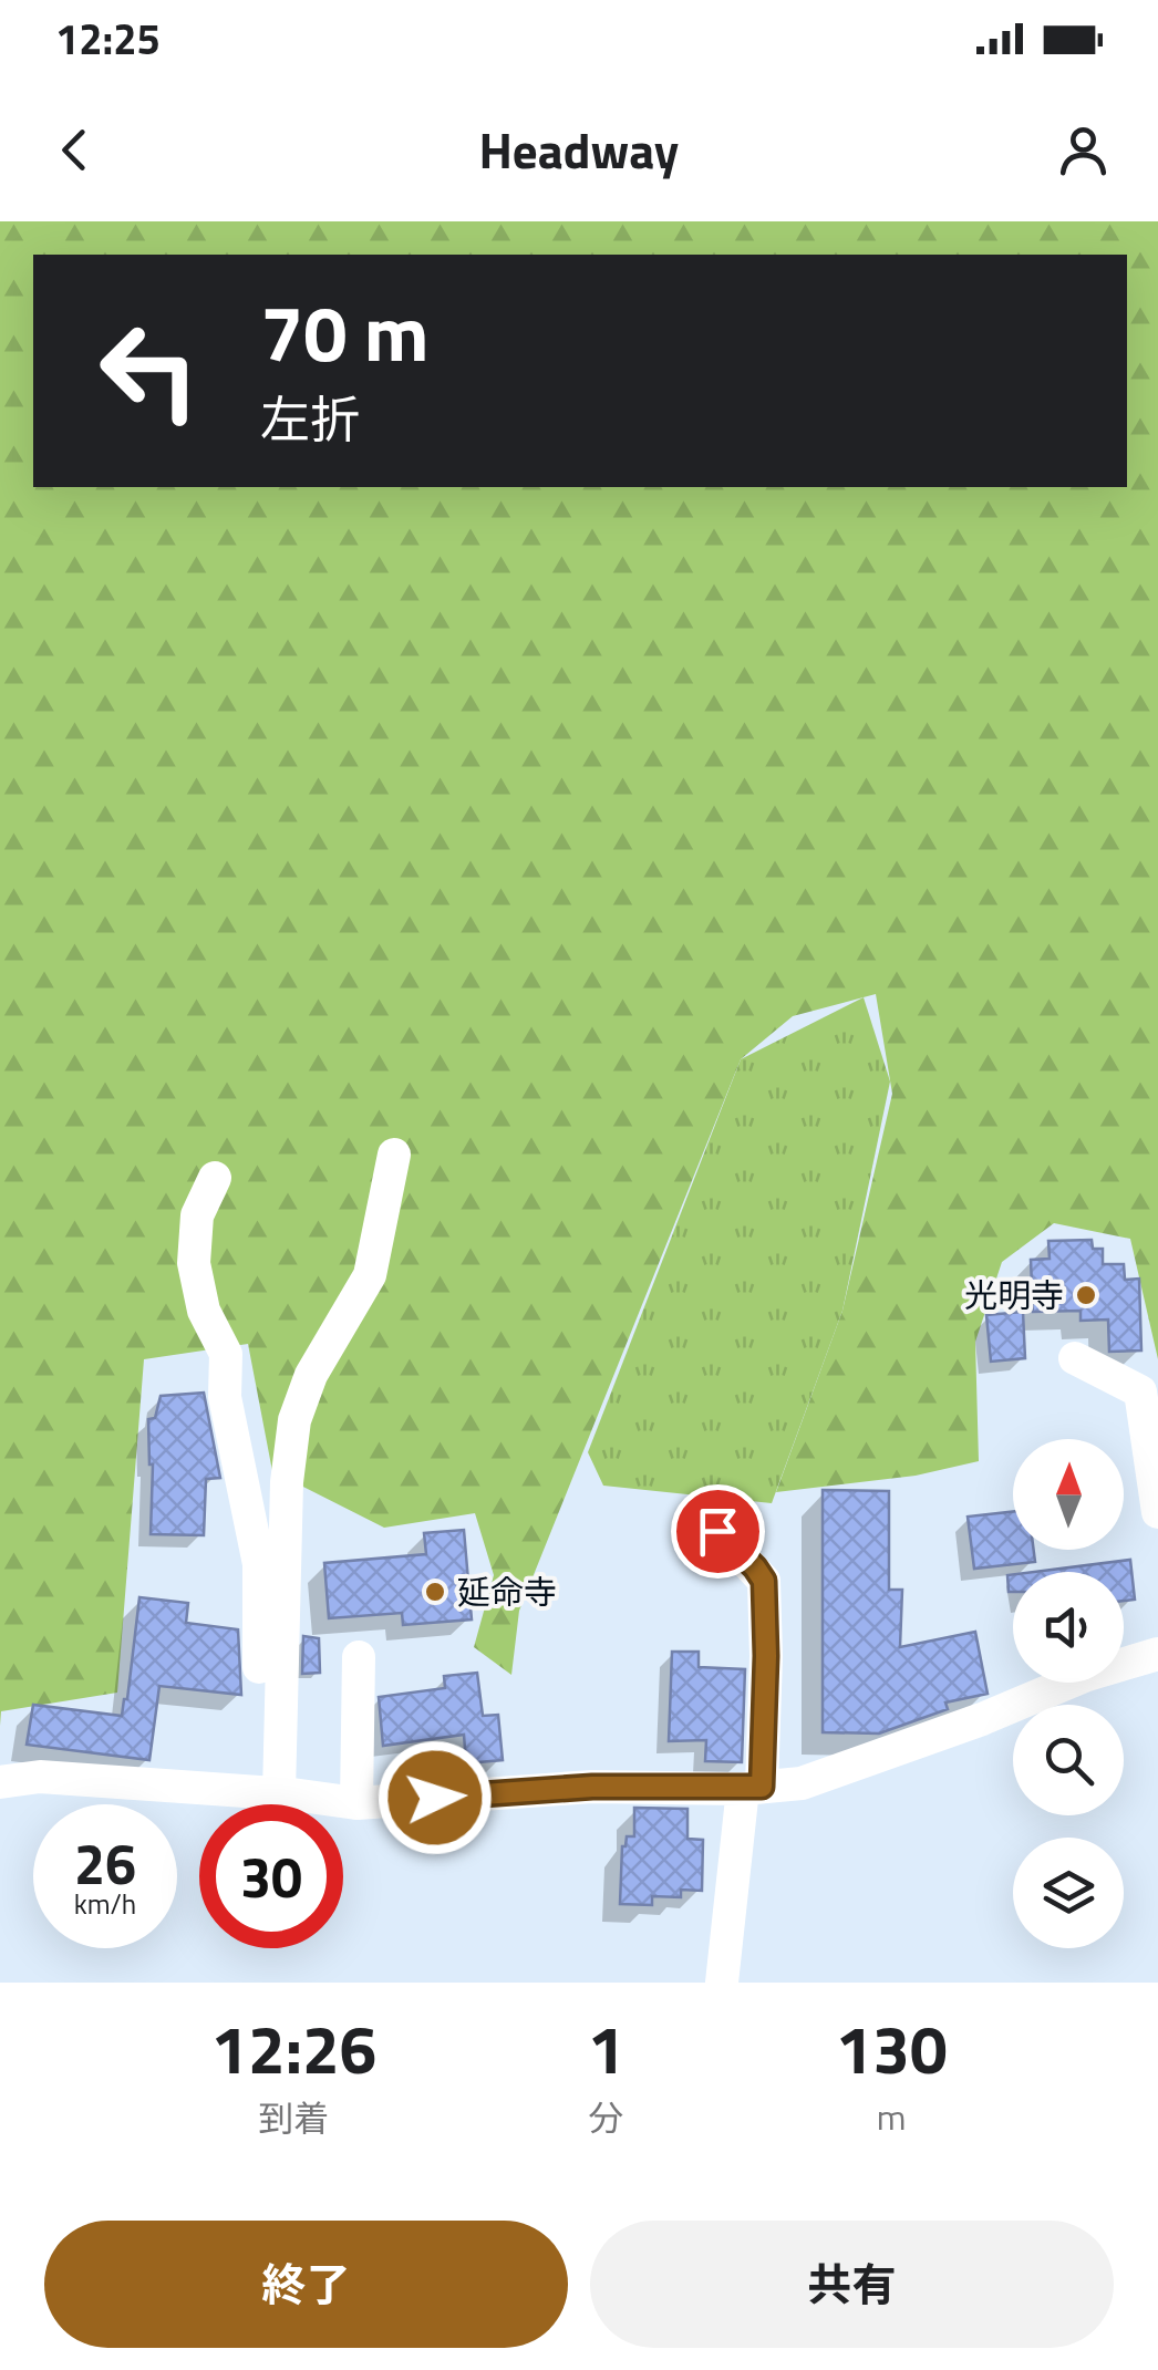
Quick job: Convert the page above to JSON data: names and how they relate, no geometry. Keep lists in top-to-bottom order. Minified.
{"places":["光明寺","延命寺"],"north":"top","page":{"status":"12:25","header":"Headway","turn":["70 m","左折"],"speed":"26 km/h","limit":"30","eta":["12:26","到着","1","分","130","m"],"buttons":["終了","共有"]}}
